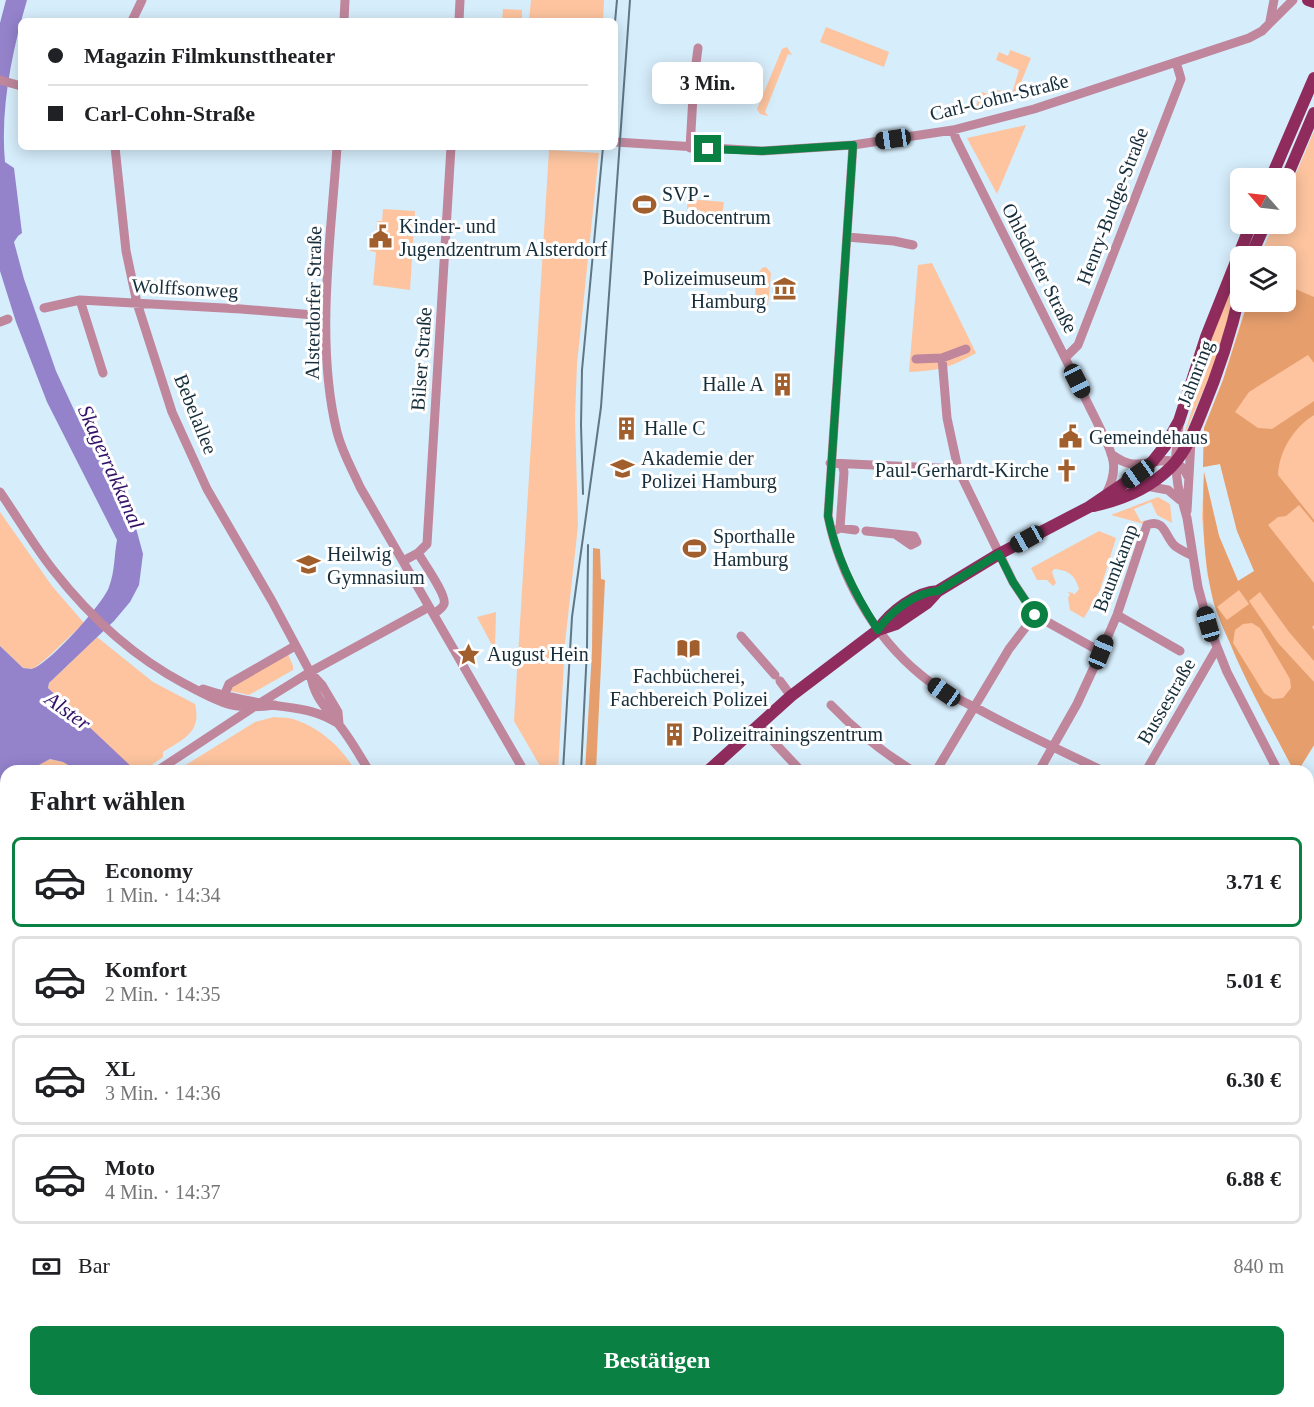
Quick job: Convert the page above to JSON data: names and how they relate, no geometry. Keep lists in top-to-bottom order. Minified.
{"streets":{"main road":["Jahnring"],"street":["Carl-Cohn-Straße","Henry-Budge-Straße","Ohlsdorfer Straße","Wolffsonweg","Alsterdorfer Straße","Bilser Straße","Bebelallee","Baumkamp","Bussestraße"]},"crossings":[["Carl-Cohn-Straße","Henry-Budge-Straße"],["Carl-Cohn-Straße","Ohlsdorfer Straße"],["Henry-Budge-Straße","Ohlsdorfer Straße"],["Ohlsdorfer Straße","Jahnring"],["Wolffsonweg","Alsterdorfer Straße"],["Wolffsonweg","Bebelallee"]],"water":["Skagerrakkanal","Alster"],"places":{"sports":["SVP - Budocentrum","Sporthalle Hamburg"],"public building":["Kinder- und Jugendzentrum Alsterdorf","Gemeindehaus"],"museum":["Polizeimuseum Hamburg"],"building":["Halle A","Halle C","Polizeitrainingszentrum"],"school or university":["Akademie der Polizei Hamburg","Heilwig Gymnasium"],"church":["Paul-Gerhardt-Kirche"],"library":["Fachbücherei, Fachbereich Polizei"],"place":["August Hein"]},"north":"top left","page":{"banner":["Magazin Filmkunsttheater","Carl-Cohn-Straße"],"bubble":"3 Min.","heading":"Fahrt wählen","list":[{"name":"Economy","note":"1 Min. · 14:34","value":"3.71 €"},{"name":"Komfort","note":"2 Min. · 14:35","value":"5.01 €"},{"name":"XL","note":"3 Min. · 14:36","value":"6.30 €"},{"name":"Moto","note":"4 Min. · 14:37","value":"6.88 €"}],"pay":["Bar","840 m"],"buttons":"Bestätigen"}}
